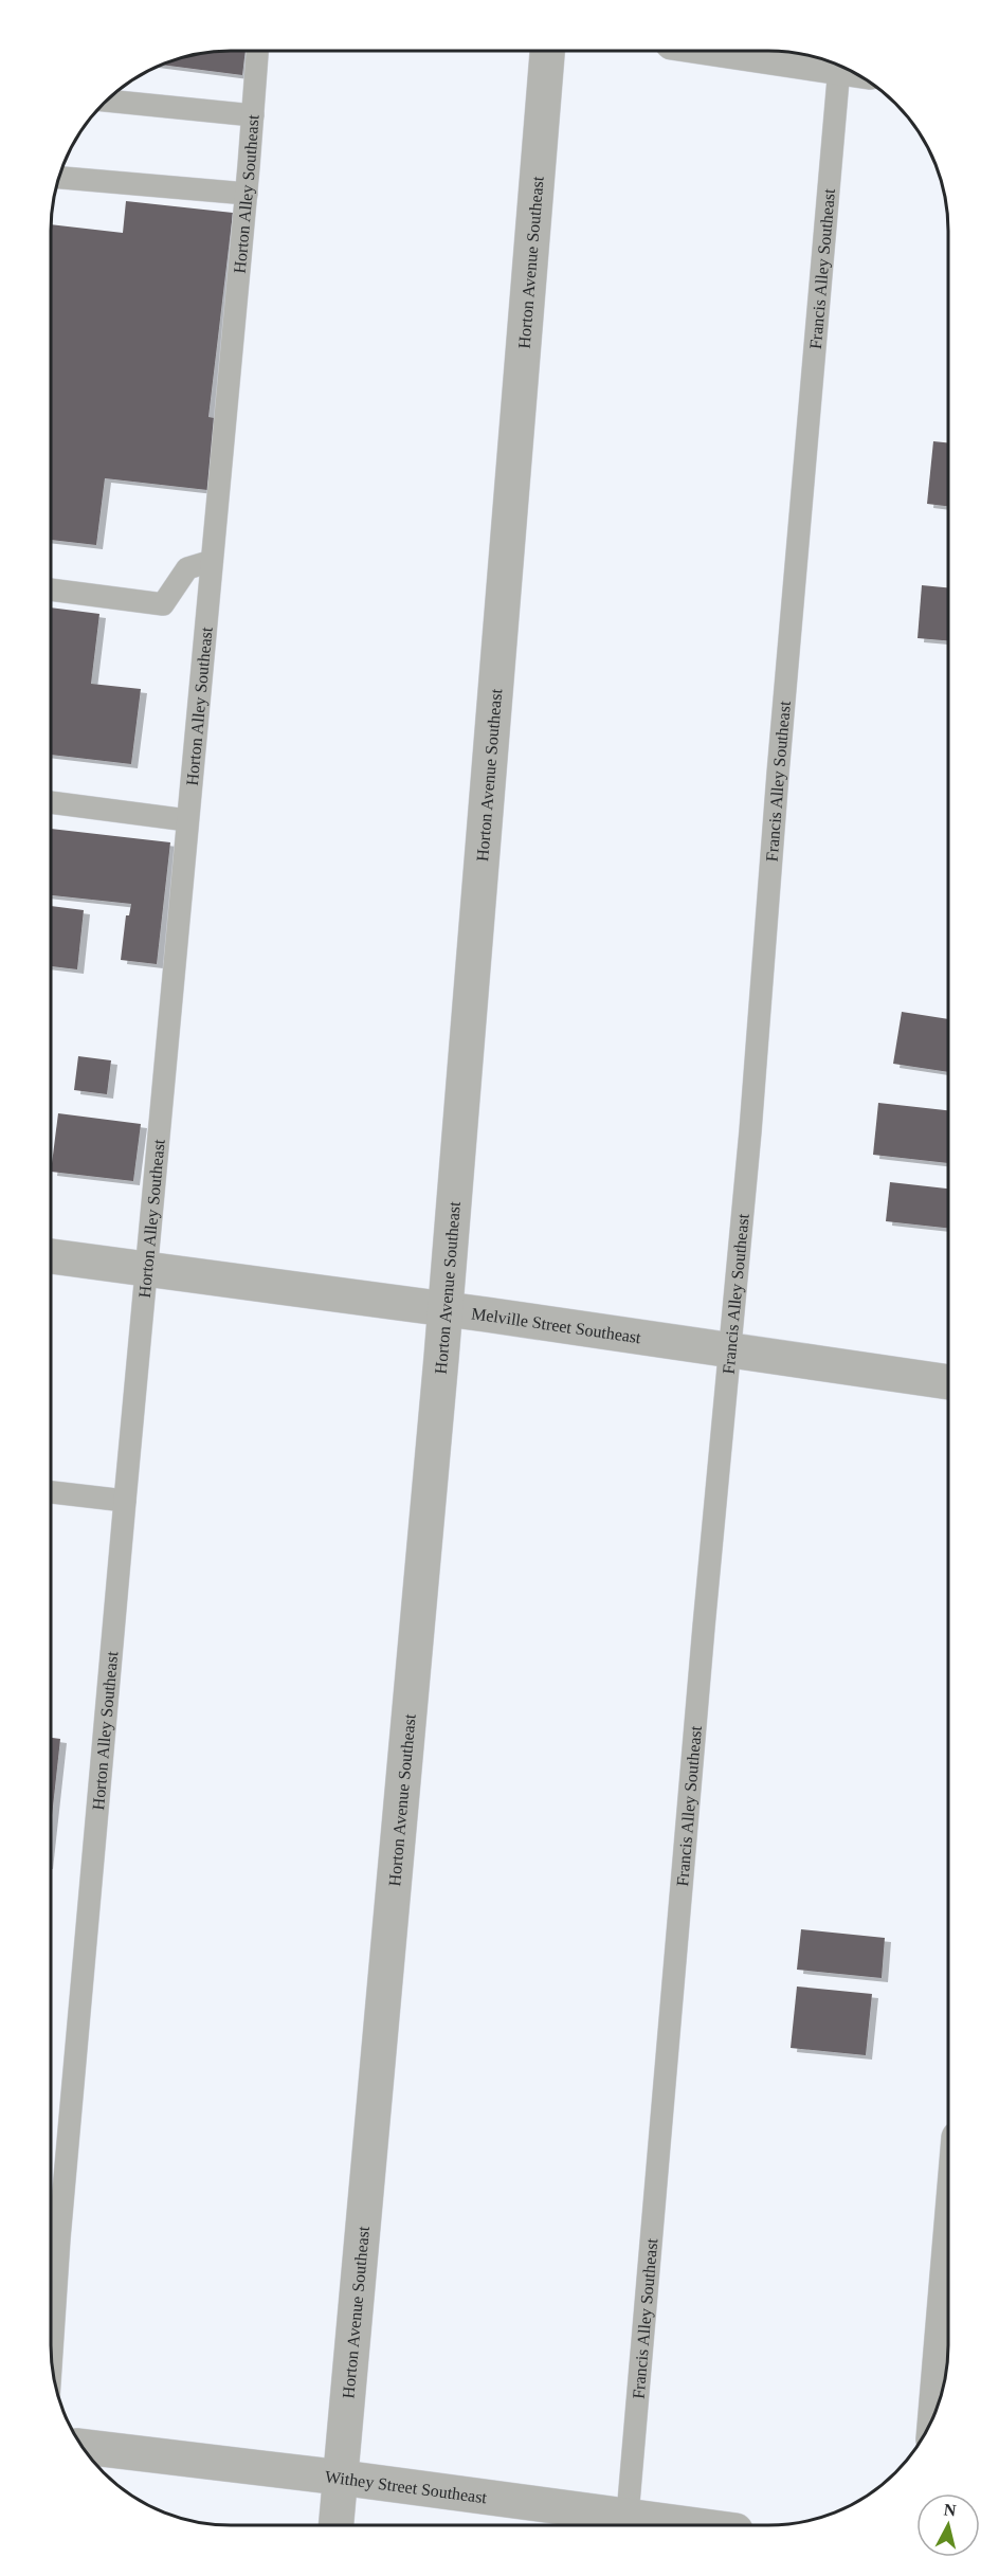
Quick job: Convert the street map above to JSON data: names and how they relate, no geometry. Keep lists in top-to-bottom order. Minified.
{"streets":{"street":["Horton Avenue Southeast","Melville Street Southeast","Withey Street Southeast"],"lane":["Horton Alley Southeast","Francis Alley Southeast"]},"crossings":[["Horton Alley Southeast","Melville Street Southeast"],["Horton Avenue Southeast","Melville Street Southeast"],["Horton Avenue Southeast","Withey Street Southeast"],["Francis Alley Southeast","Melville Street Southeast"],["Francis Alley Southeast","Withey Street Southeast"]],"north":"top"}
